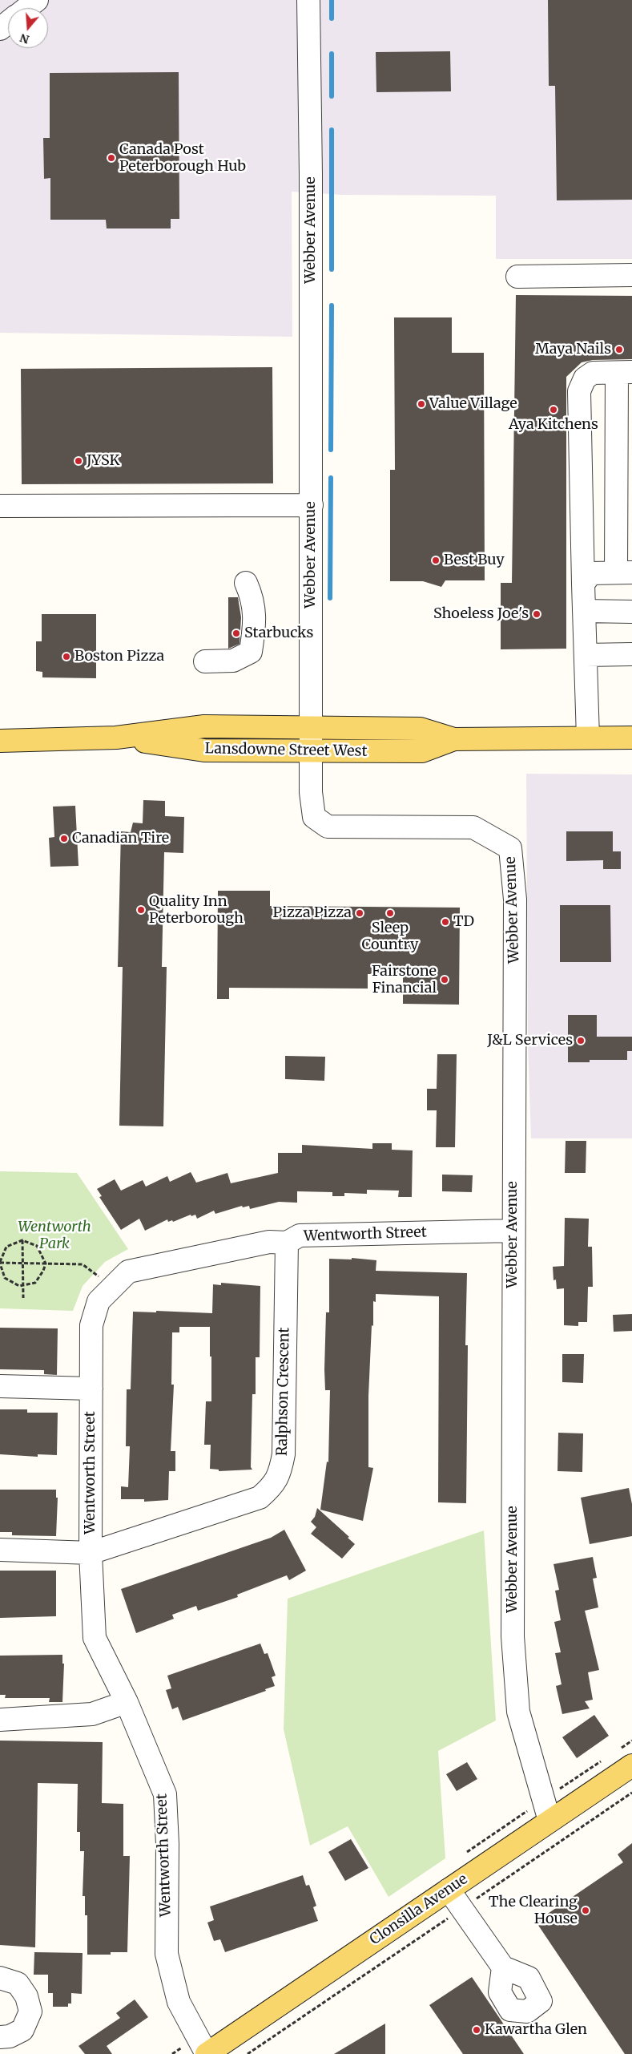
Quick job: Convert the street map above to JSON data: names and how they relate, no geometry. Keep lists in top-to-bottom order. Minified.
{"streets":{"main road":["Lansdowne Street West","Clonsilla Avenue"],"street":["Webber Avenue","Wentworth Street","Ralphson Crescent"]},"crossings":[["Webber Avenue","Lansdowne Street West"],["Webber Avenue","Wentworth Street"],["Webber Avenue","Clonsilla Avenue"],["Wentworth Street","Ralphson Crescent"],["Wentworth Street","Clonsilla Avenue"]],"parks":["Wentworth Park"],"places":["Canada Post Peterborough Hub","Maya Nails","Value Village","Aya Kitchens","JYSK","Best Buy","Shoeless Joe's","Starbucks","Boston Pizza","Canadian Tire","Quality Inn Peterborough","Pizza Pizza","Sleep Country","TD","Fairstone Financial","J&L Services","The Clearing House","Kawartha Glen"],"north":"bottom"}
